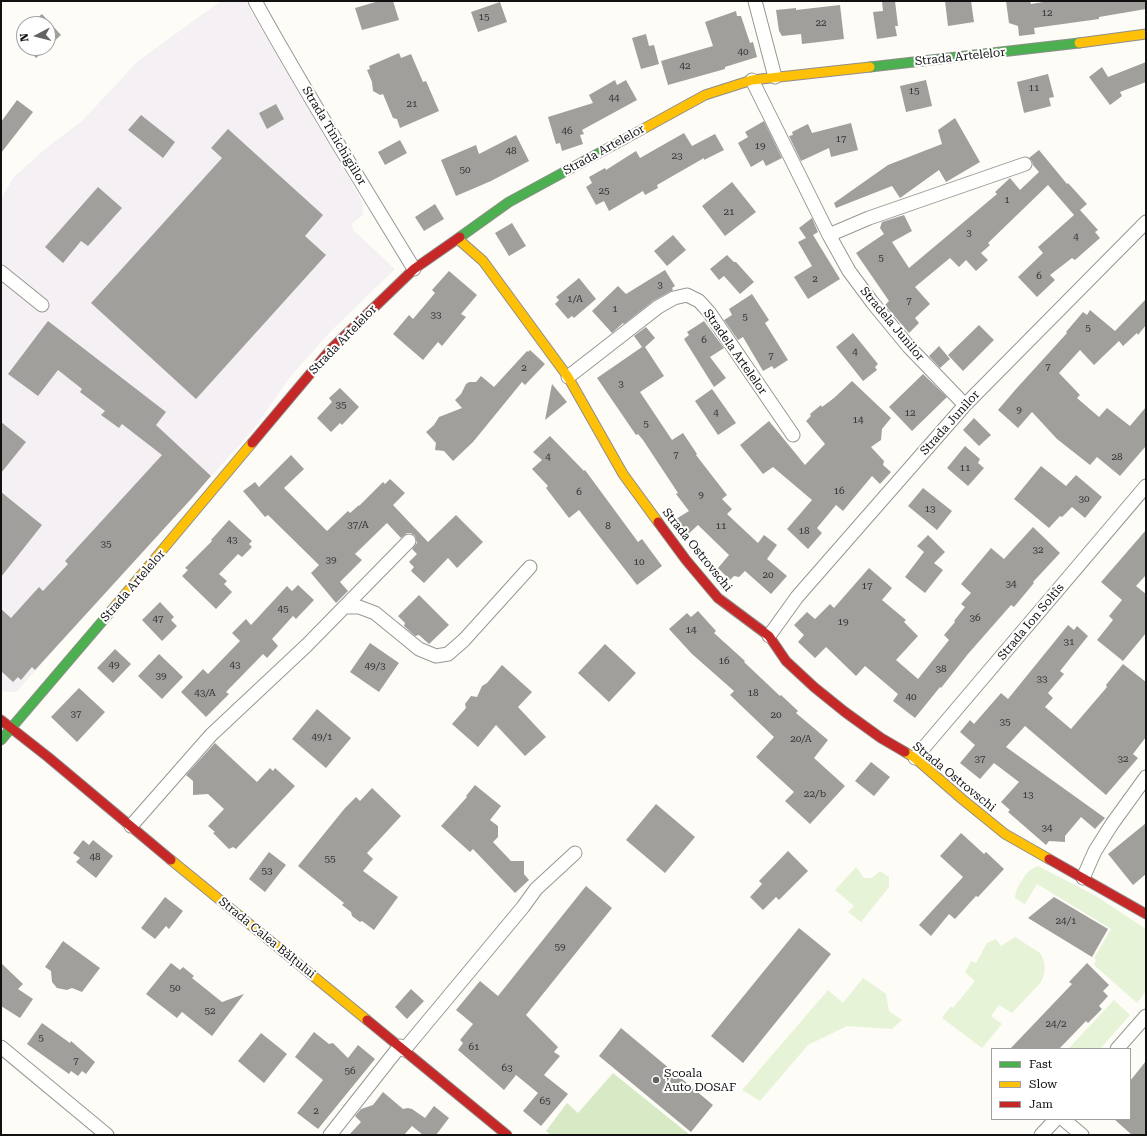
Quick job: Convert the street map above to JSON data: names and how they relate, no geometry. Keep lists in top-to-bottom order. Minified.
{"streets":{"street":["Strada Artelelor","Strada Tinichigiilor","Stradela Junilor","Stradela Artelelor","Strada Junilor","Strada Ostrovschi","Strada Ion Soltîs","Strada Calea Bălțului"]},"crossings":[["Strada Artelelor","Strada Tinichigiilor"],["Strada Artelelor","Stradela Junilor"],["Strada Artelelor","Strada Ostrovschi"],["Strada Artelelor","Strada Calea Bălțului"],["Stradela Junilor","Strada Junilor"],["Stradela Artelelor","Strada Ostrovschi"],["Strada Junilor","Strada Ostrovschi"],["Strada Ostrovschi","Strada Ion Soltîs"]],"places":["Școala Auto DOSAF"],"house_numbers":["12","15","22","40","42","11","15","44","21","46","17","19","48","23","50","25","1","21","3","4","5","6","2","3","1/A","7","1","33","5","5","6","4","7","7","2","3","35","9","4","12","14","5","7","4","28","11","16","6","9","30","13","37/A","8","11","18","43","35","32","39","10","20","34","17","45","36","47","19","14","31","16","49","43","49/3","38","39","33","43/A","18","40","37","20","35","49/1","20/A","37","32","22/b","13","34","48","55","53","24/1","59","50","52","24/2","5","61","7","63","56","65","2"],"legend":["Fast","Slow","Jam"],"north":"left"}
